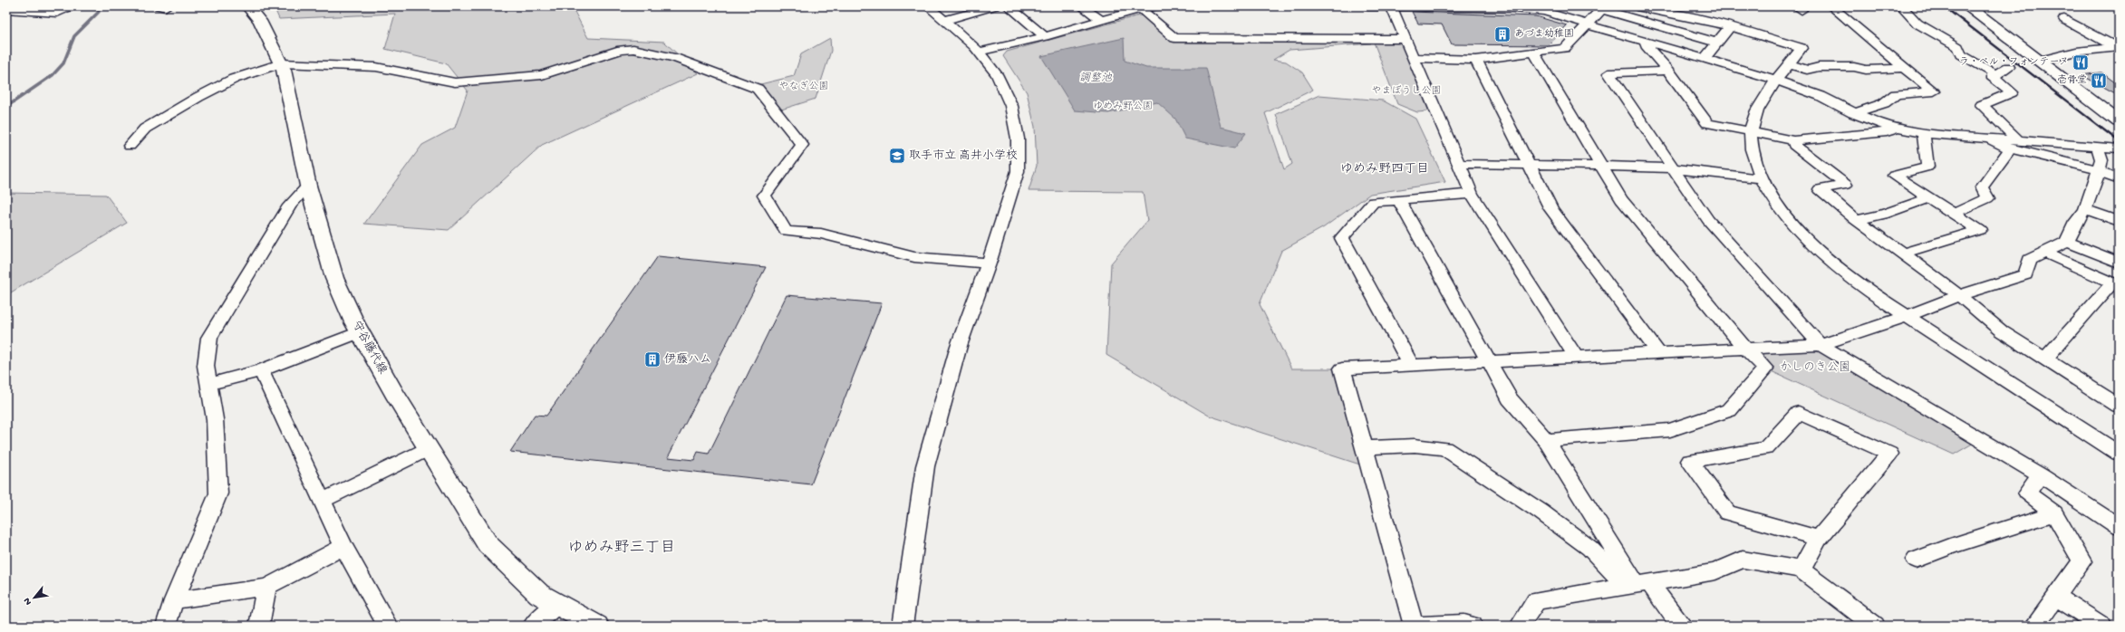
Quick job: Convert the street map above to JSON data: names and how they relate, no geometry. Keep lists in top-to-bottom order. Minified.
{"streets":{"main road":["守谷藤代線"]},"districts":["ゆめみ野四丁目","ゆめみ野三丁目"],"water":["調整池"],"parks":["やなぎ公園","やまぼうし公園","ゆめみ野公園","かしのき公園"],"places":{"building":["あづま幼稚園","伊藤ハム"],"restaurant":["ラ・ベル・フォンテーヌ","壱骨堂"],"school or university":["取手市立 高井小学校"]},"north":"bottom left"}
